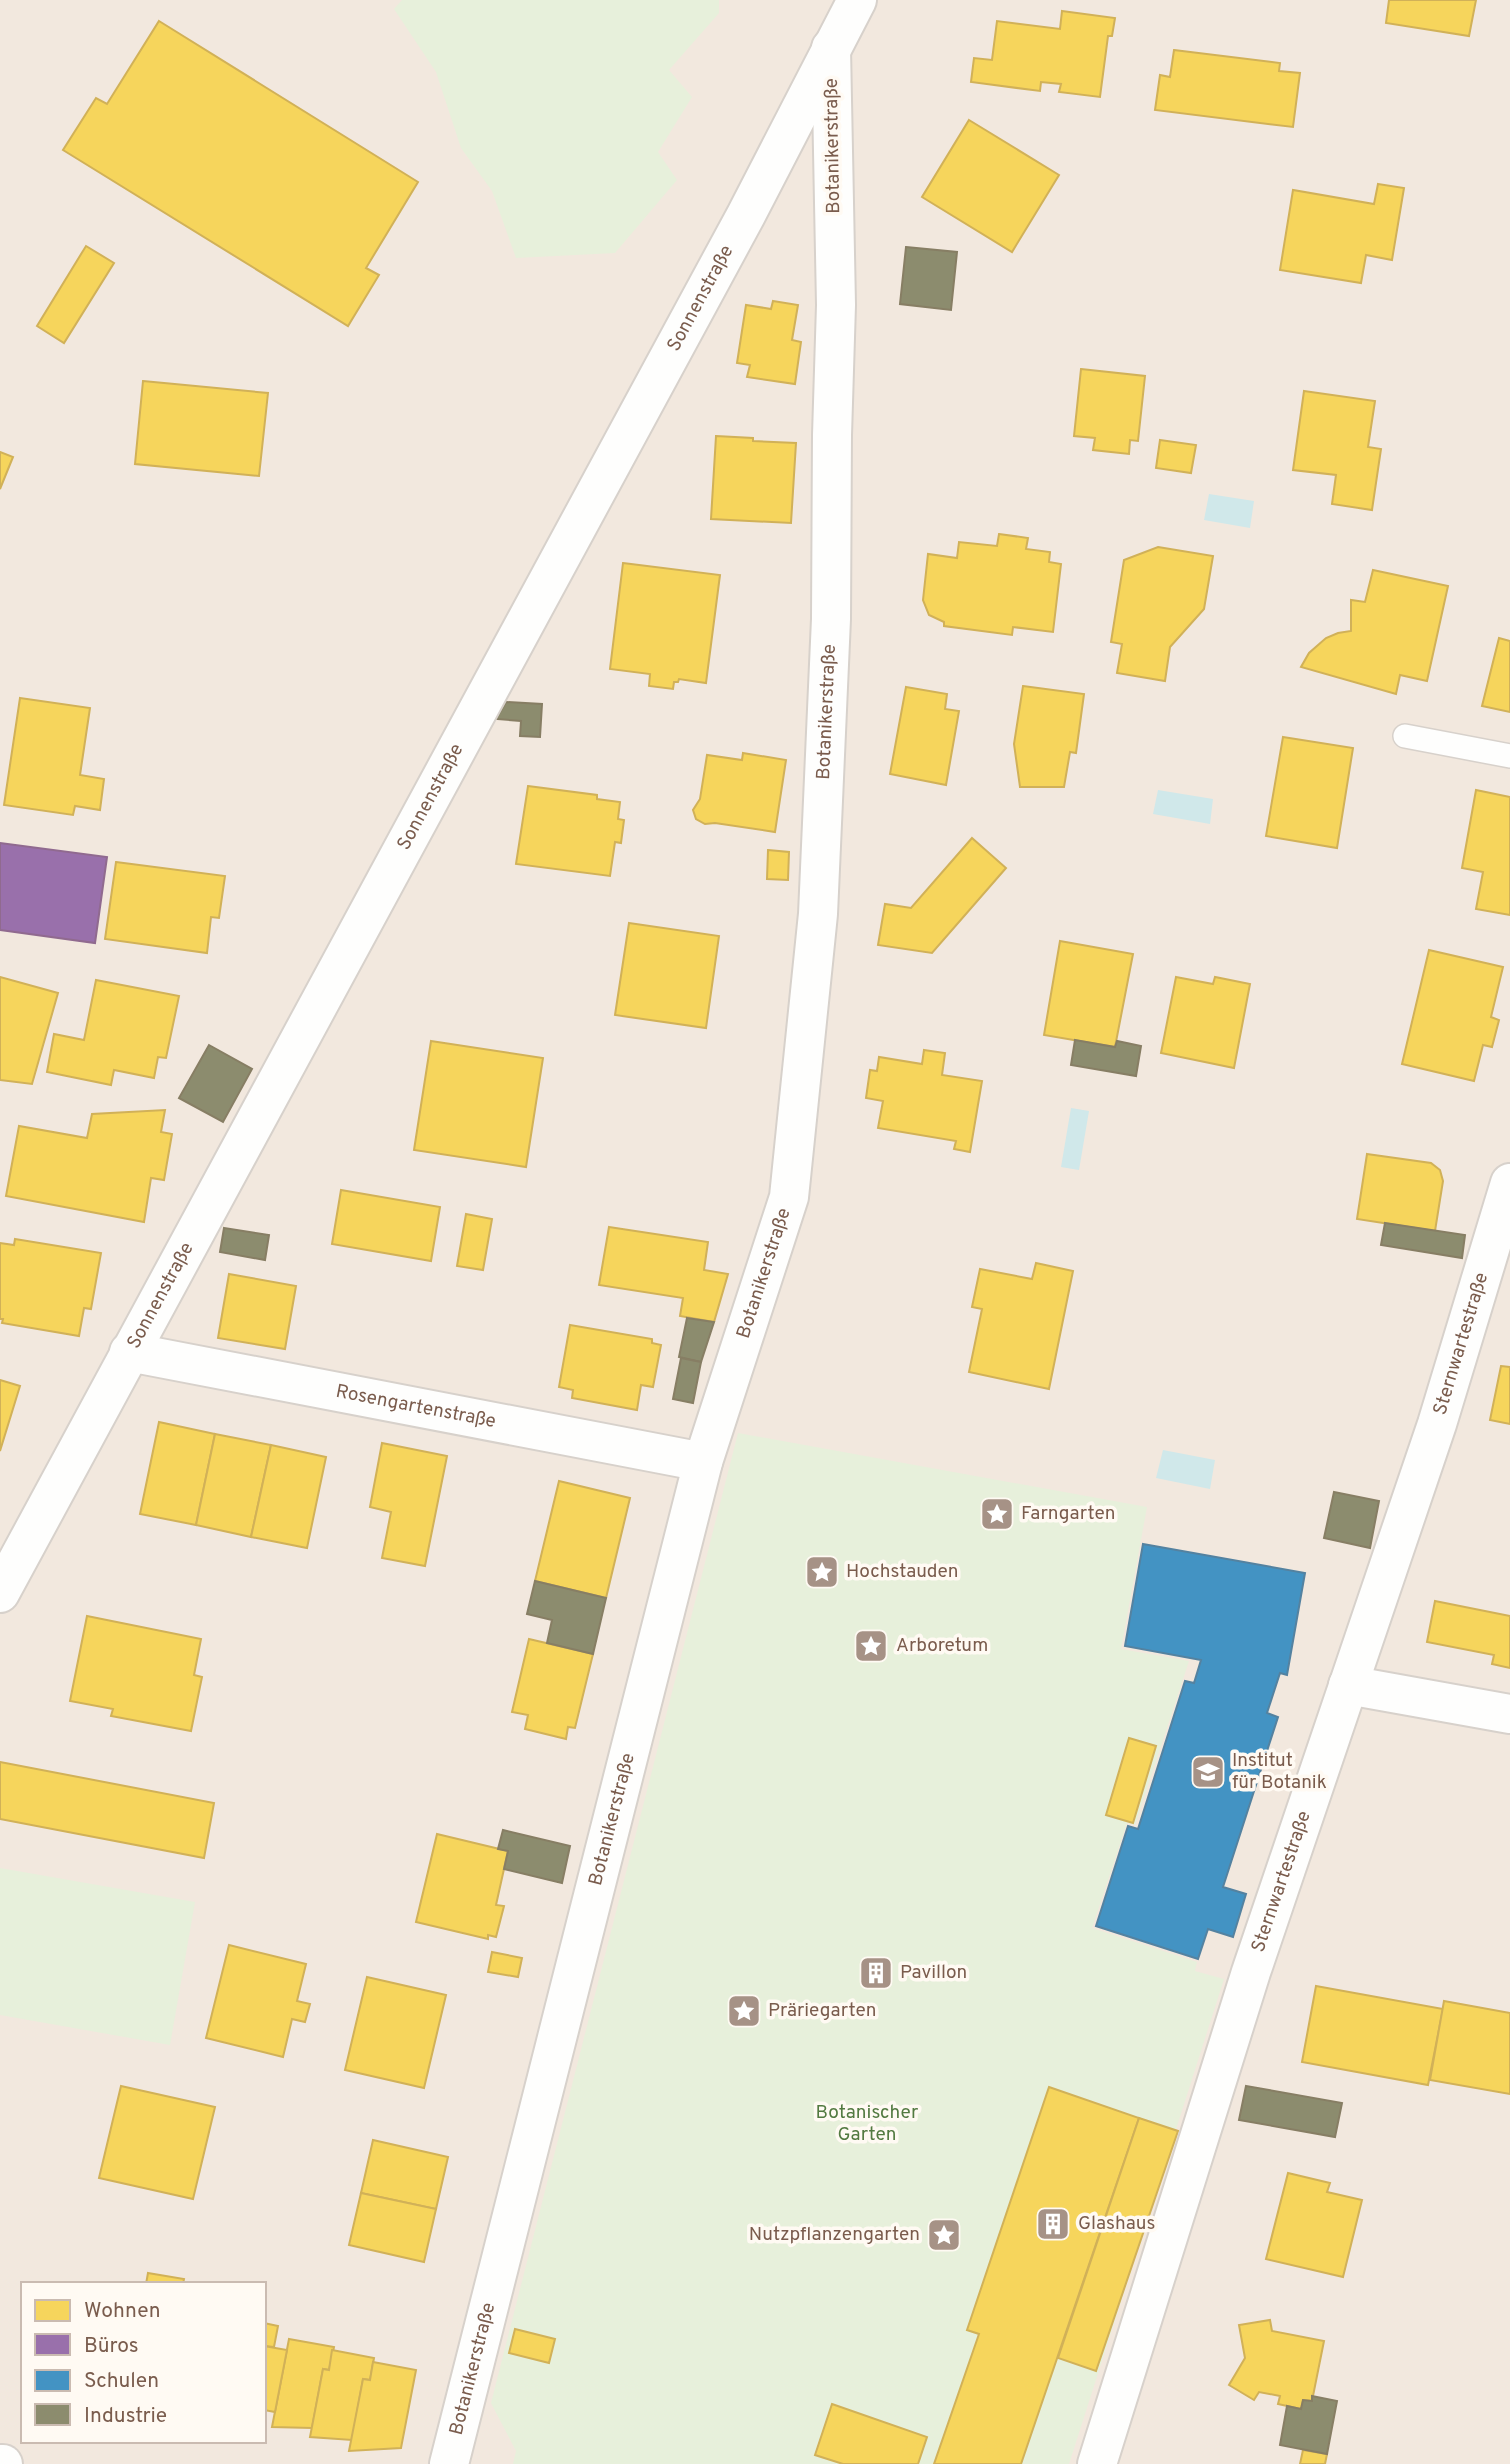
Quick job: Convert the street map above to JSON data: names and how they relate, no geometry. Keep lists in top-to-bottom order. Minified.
{"streets":{"street":["Botanikerstraße","Sonnenstraße","Sternwartestraße","Rosengartenstraße"]},"crossings":[["Botanikerstraße","Sonnenstraße"],["Botanikerstraße","Rosengartenstraße"],["Sonnenstraße","Rosengartenstraße"]],"parks":["Botanischer Garten"],"places":{"place":["Farngarten","Hochstauden","Arboretum","Präriegarten","Nutzpflanzengarten"],"school or university":["Institut für Botanik"],"building":["Pavillon","Glashaus"]},"legend":["Wohnen","Büros","Schulen","Industrie"]}
